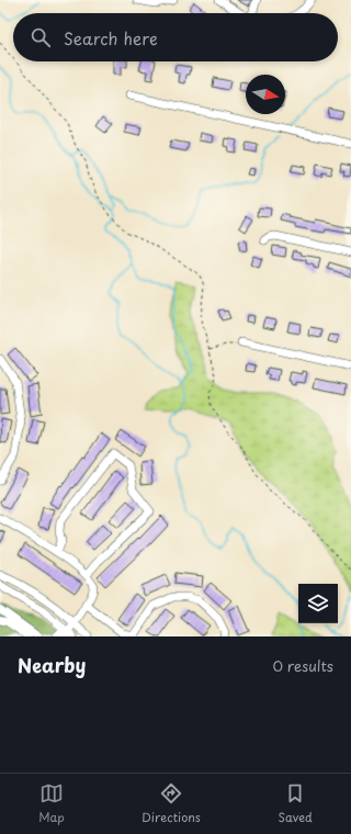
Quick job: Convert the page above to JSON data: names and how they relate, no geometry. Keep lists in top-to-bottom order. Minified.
{"north":"right","page":{"search":"Search here","heading":["Nearby","0 results"],"nav":["Map","Directions","Saved"]}}
